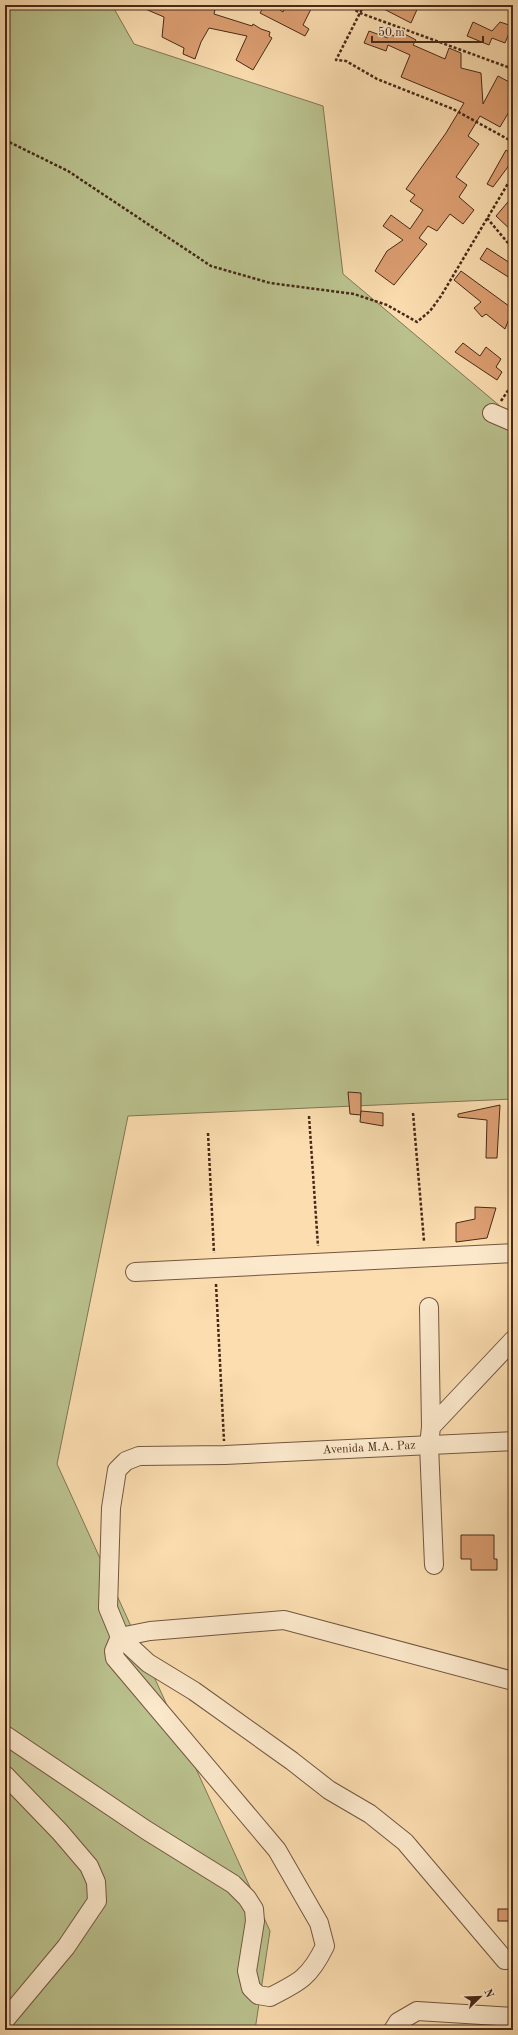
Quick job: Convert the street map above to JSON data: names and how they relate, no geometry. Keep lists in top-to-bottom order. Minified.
{"streets":{"street":["Avenida M.A. Paz"]},"scale_bar":"50 m","north":"top right"}
